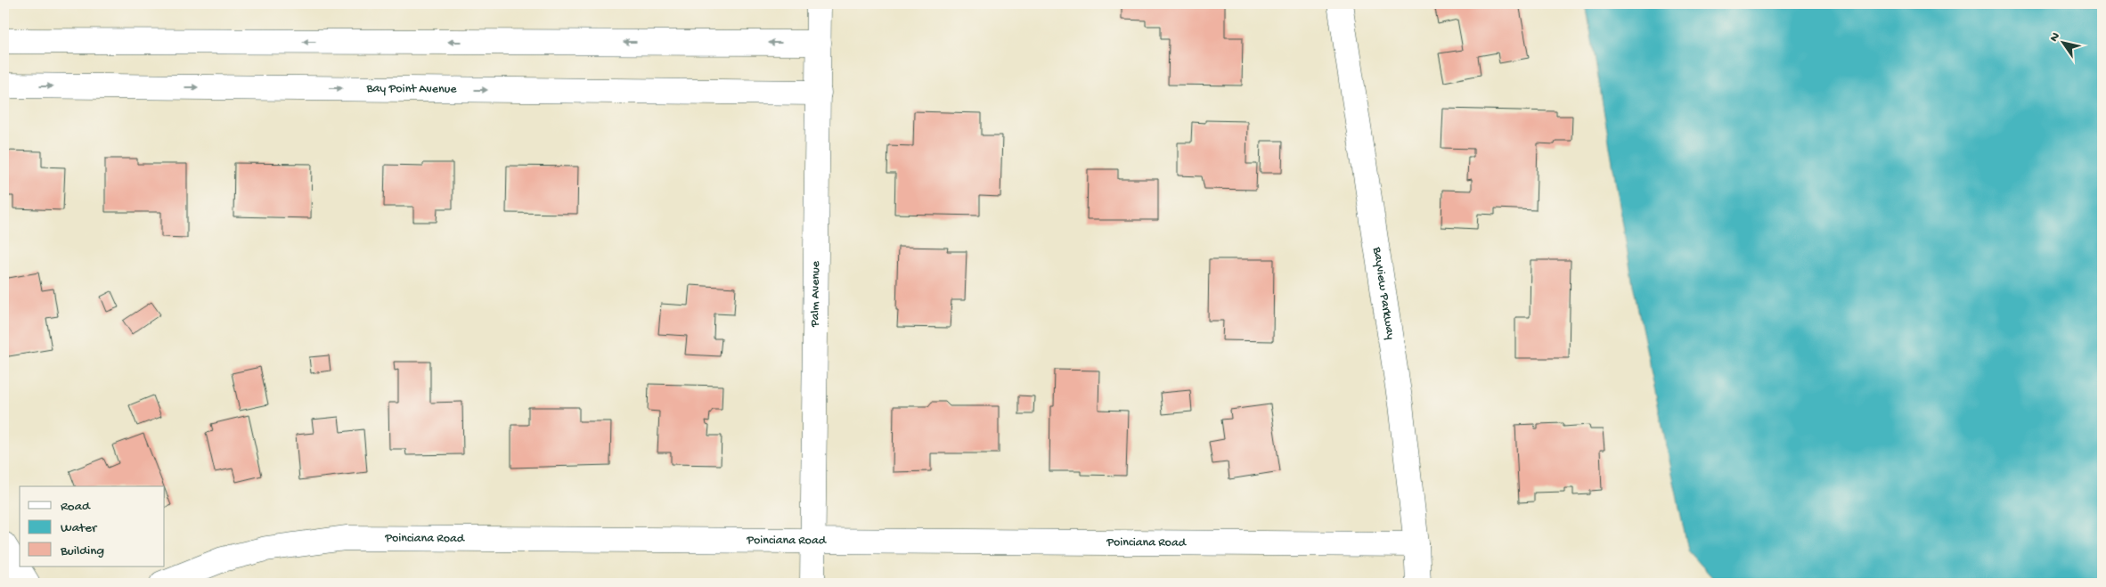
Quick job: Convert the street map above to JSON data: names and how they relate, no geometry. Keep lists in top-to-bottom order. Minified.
{"streets":{"street":["Bay Point Avenue","Palm Avenue","Bayview Parkway","Poinciana Road"]},"crossings":[["Bay Point Avenue","Palm Avenue"],["Palm Avenue","Poinciana Road"],["Bayview Parkway","Poinciana Road"]],"legend":["Road","Water","Building"],"north":"top left"}
